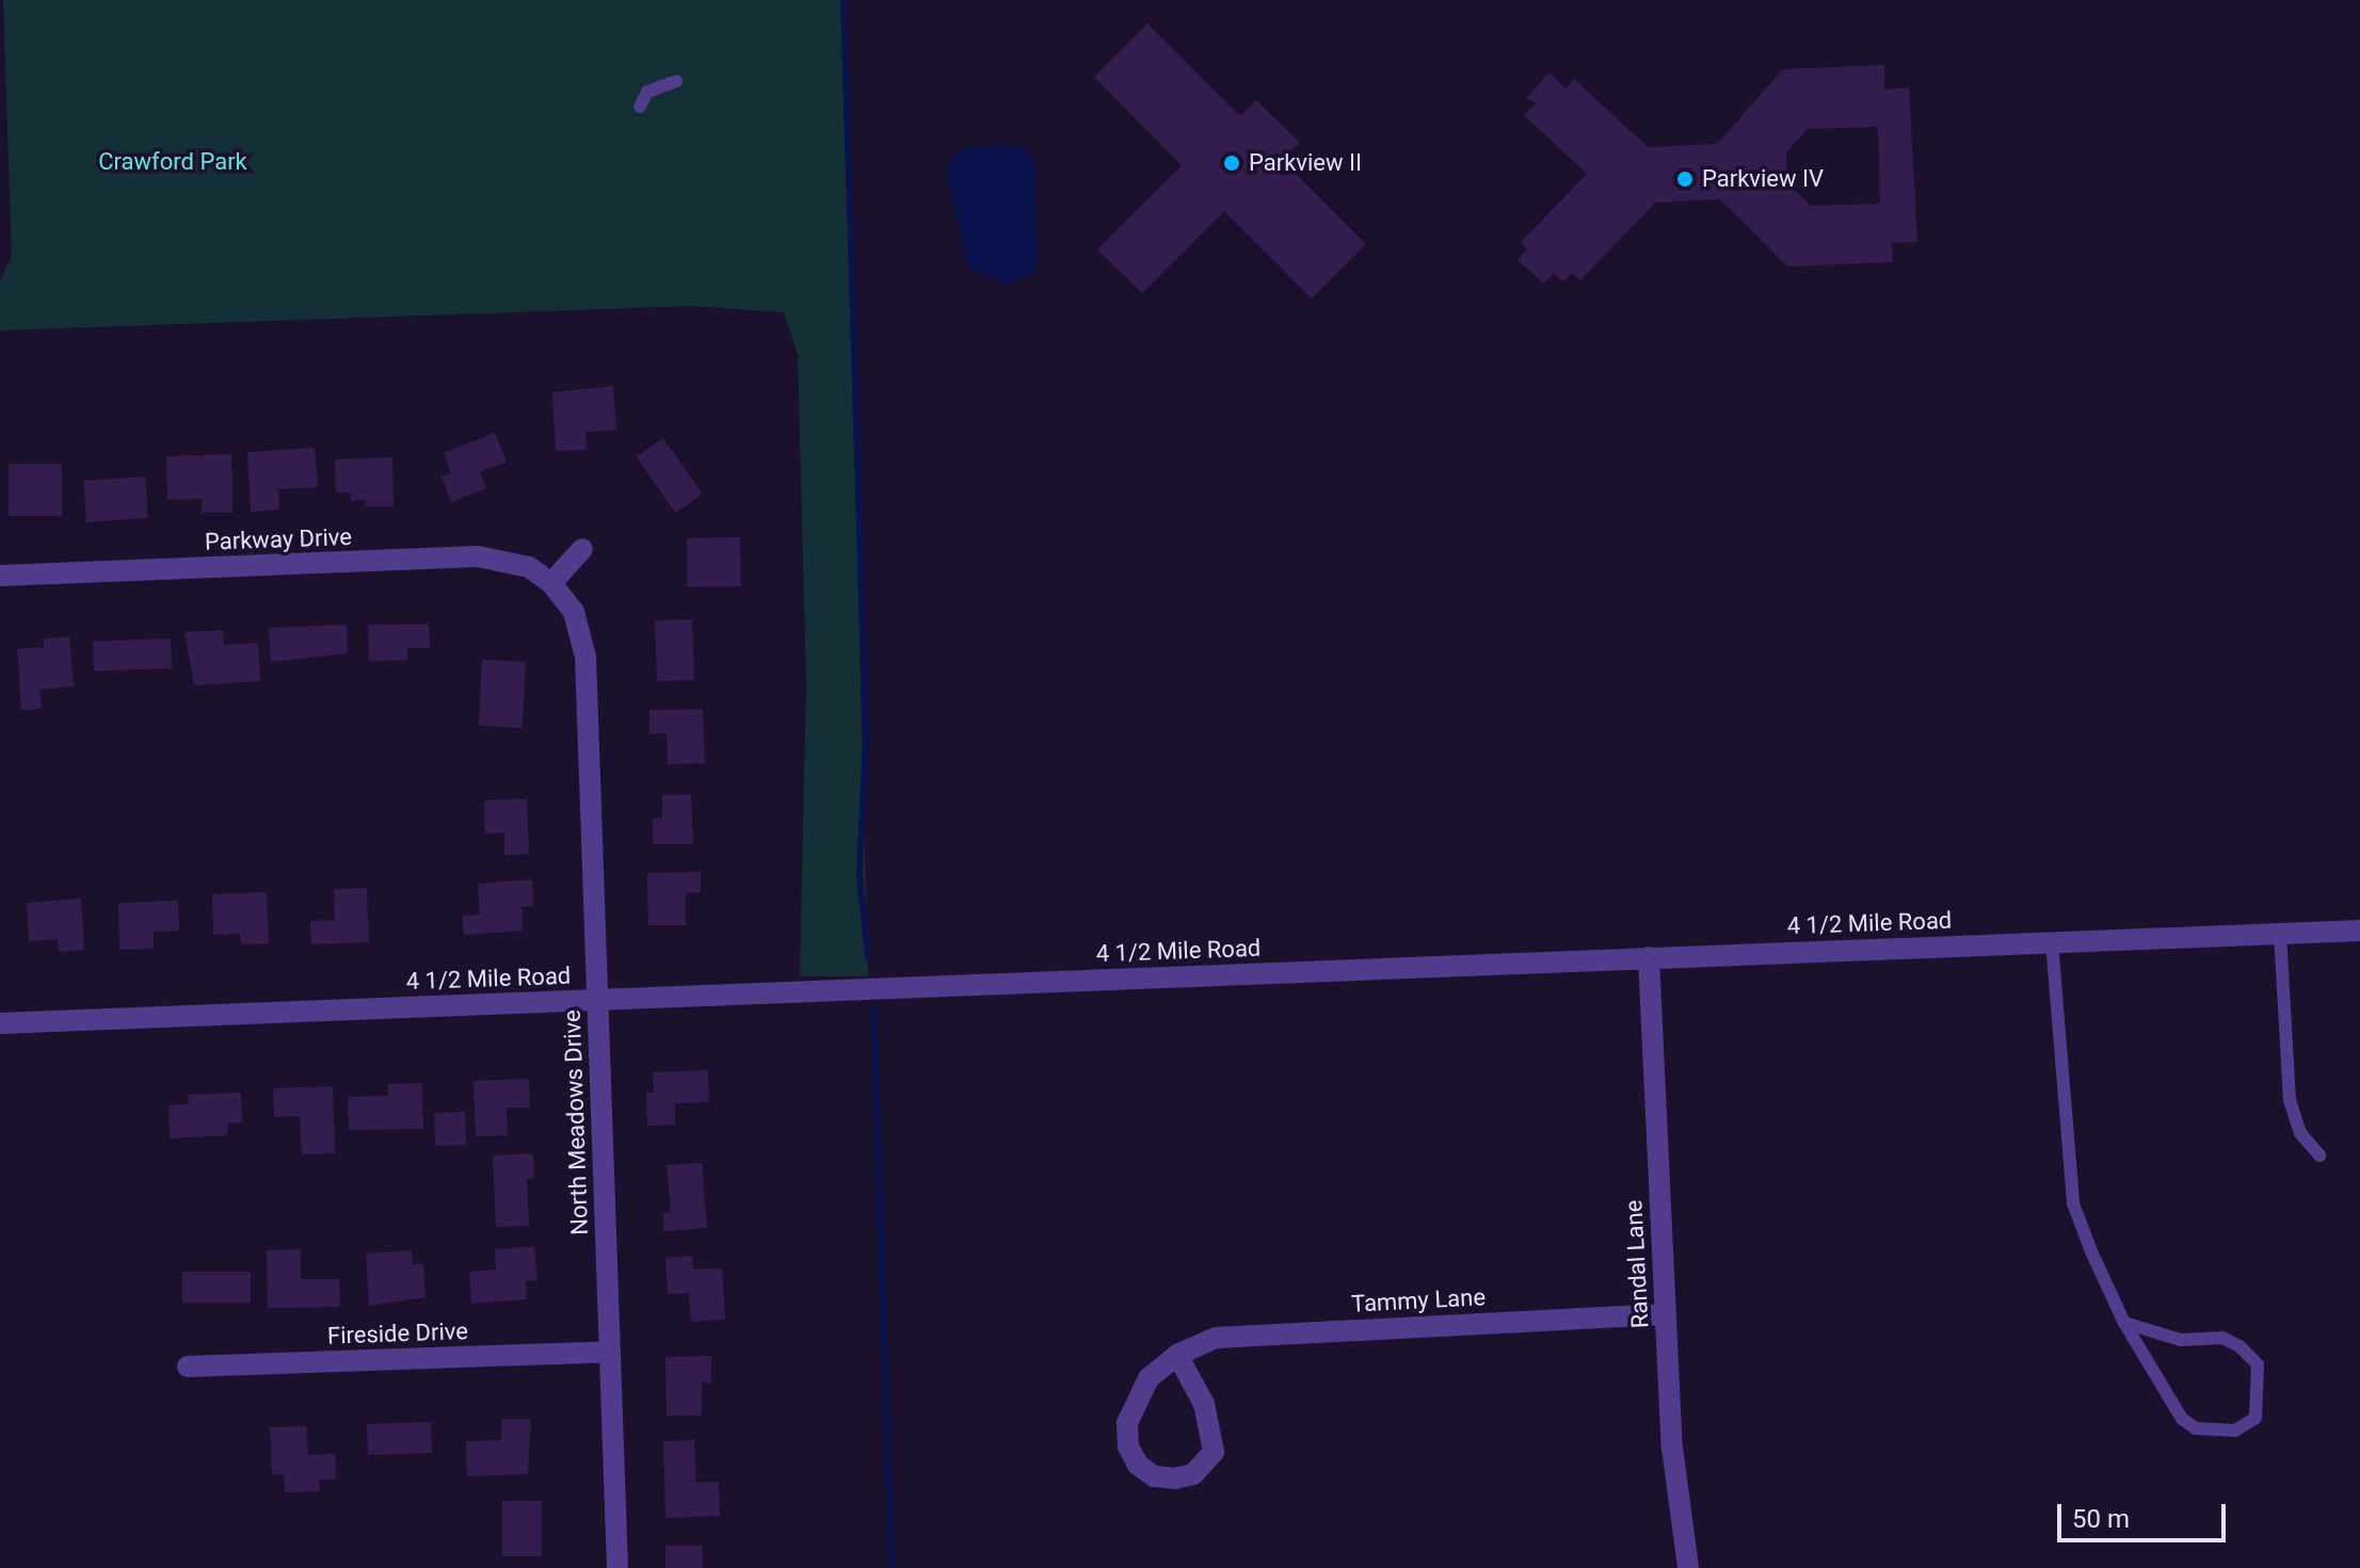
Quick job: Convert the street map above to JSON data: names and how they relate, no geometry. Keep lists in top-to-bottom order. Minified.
{"streets":{"street":["Parkway Drive","4 1/2 Mile Road","North Meadows Drive","Randal Lane","Tammy Lane","Fireside Drive"]},"crossings":[["Parkway Drive","North Meadows Drive"],["4 1/2 Mile Road","North Meadows Drive"],["4 1/2 Mile Road","Randal Lane"],["North Meadows Drive","Fireside Drive"],["Randal Lane","Tammy Lane"]],"parks":["Crawford Park"],"places":["Parkview II","Parkview IV"],"scale_bar":"50 m"}
